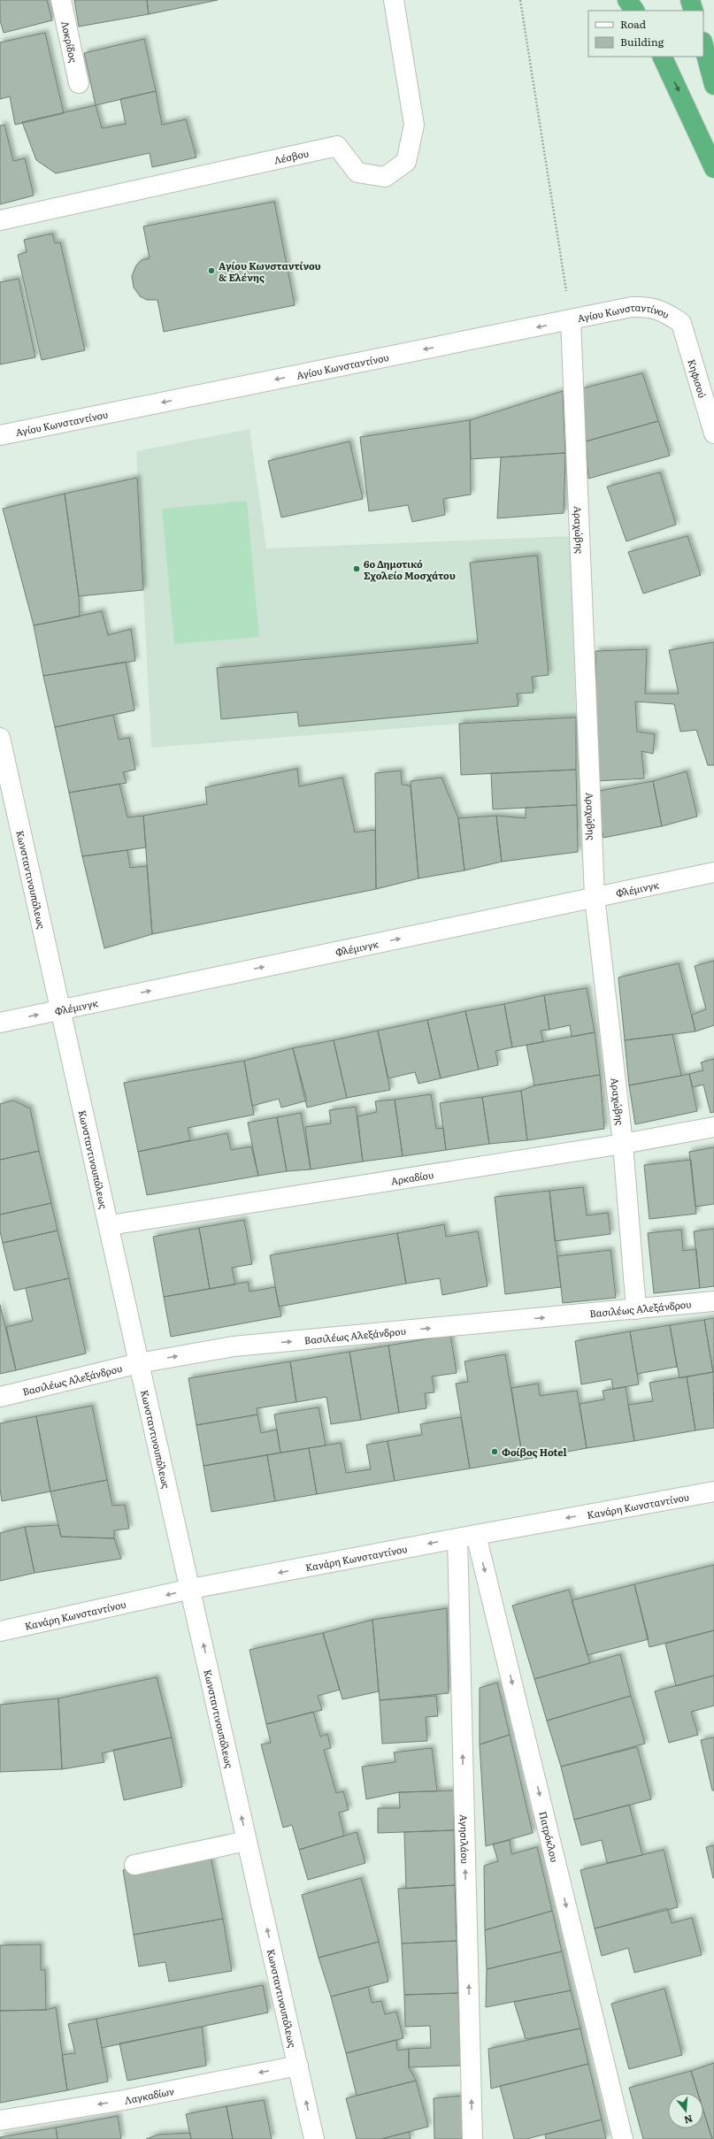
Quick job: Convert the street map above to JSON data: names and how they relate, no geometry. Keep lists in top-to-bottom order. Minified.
{"streets":{"street":["Λοκρίδος","Λέσβου","Αγίου Κωνσταντίνου","Κηφισού","Αραχώβης","Κωνσταντινουπόλεως","Φλέμινγκ","Αρκαδίου","Βασιλέως Αλεξάνδρου","Κανάρη Κωνσταντίνου","Πατρόκλου","Αγησιλάου","Λαγκαδίων"]},"crossings":[["Αγίου Κωνσταντίνου","Κηφισού"],["Αγίου Κωνσταντίνου","Αραχώβης"],["Αραχώβης","Φλέμινγκ"],["Αραχώβης","Αρκαδίου"],["Αραχώβης","Βασιλέως Αλεξάνδρου"],["Κωνσταντινουπόλεως","Φλέμινγκ"],["Κωνσταντινουπόλεως","Αρκαδίου"],["Κωνσταντινουπόλεως","Βασιλέως Αλεξάνδρου"],["Κωνσταντινουπόλεως","Κανάρη Κωνσταντίνου"],["Κωνσταντινουπόλεως","Λαγκαδίων"],["Κανάρη Κωνσταντίνου","Πατρόκλου"],["Κανάρη Κωνσταντίνου","Αγησιλάου"]],"one_way":["Αγίου Κωνσταντίνου","Κωνσταντινουπόλεως","Φλέμινγκ","Βασιλέως Αλεξάνδρου","Κανάρη Κωνσταντίνου","Πατρόκλου","Αγησιλάου","Λαγκαδίων"],"places":["Αγίου Κωνσταντίνου & Ελένης","6ο Δημοτικό Σχολείο Μοσχάτου","Φοίβος Hotel"],"legend":["Road","Building"],"north":"bottom"}
